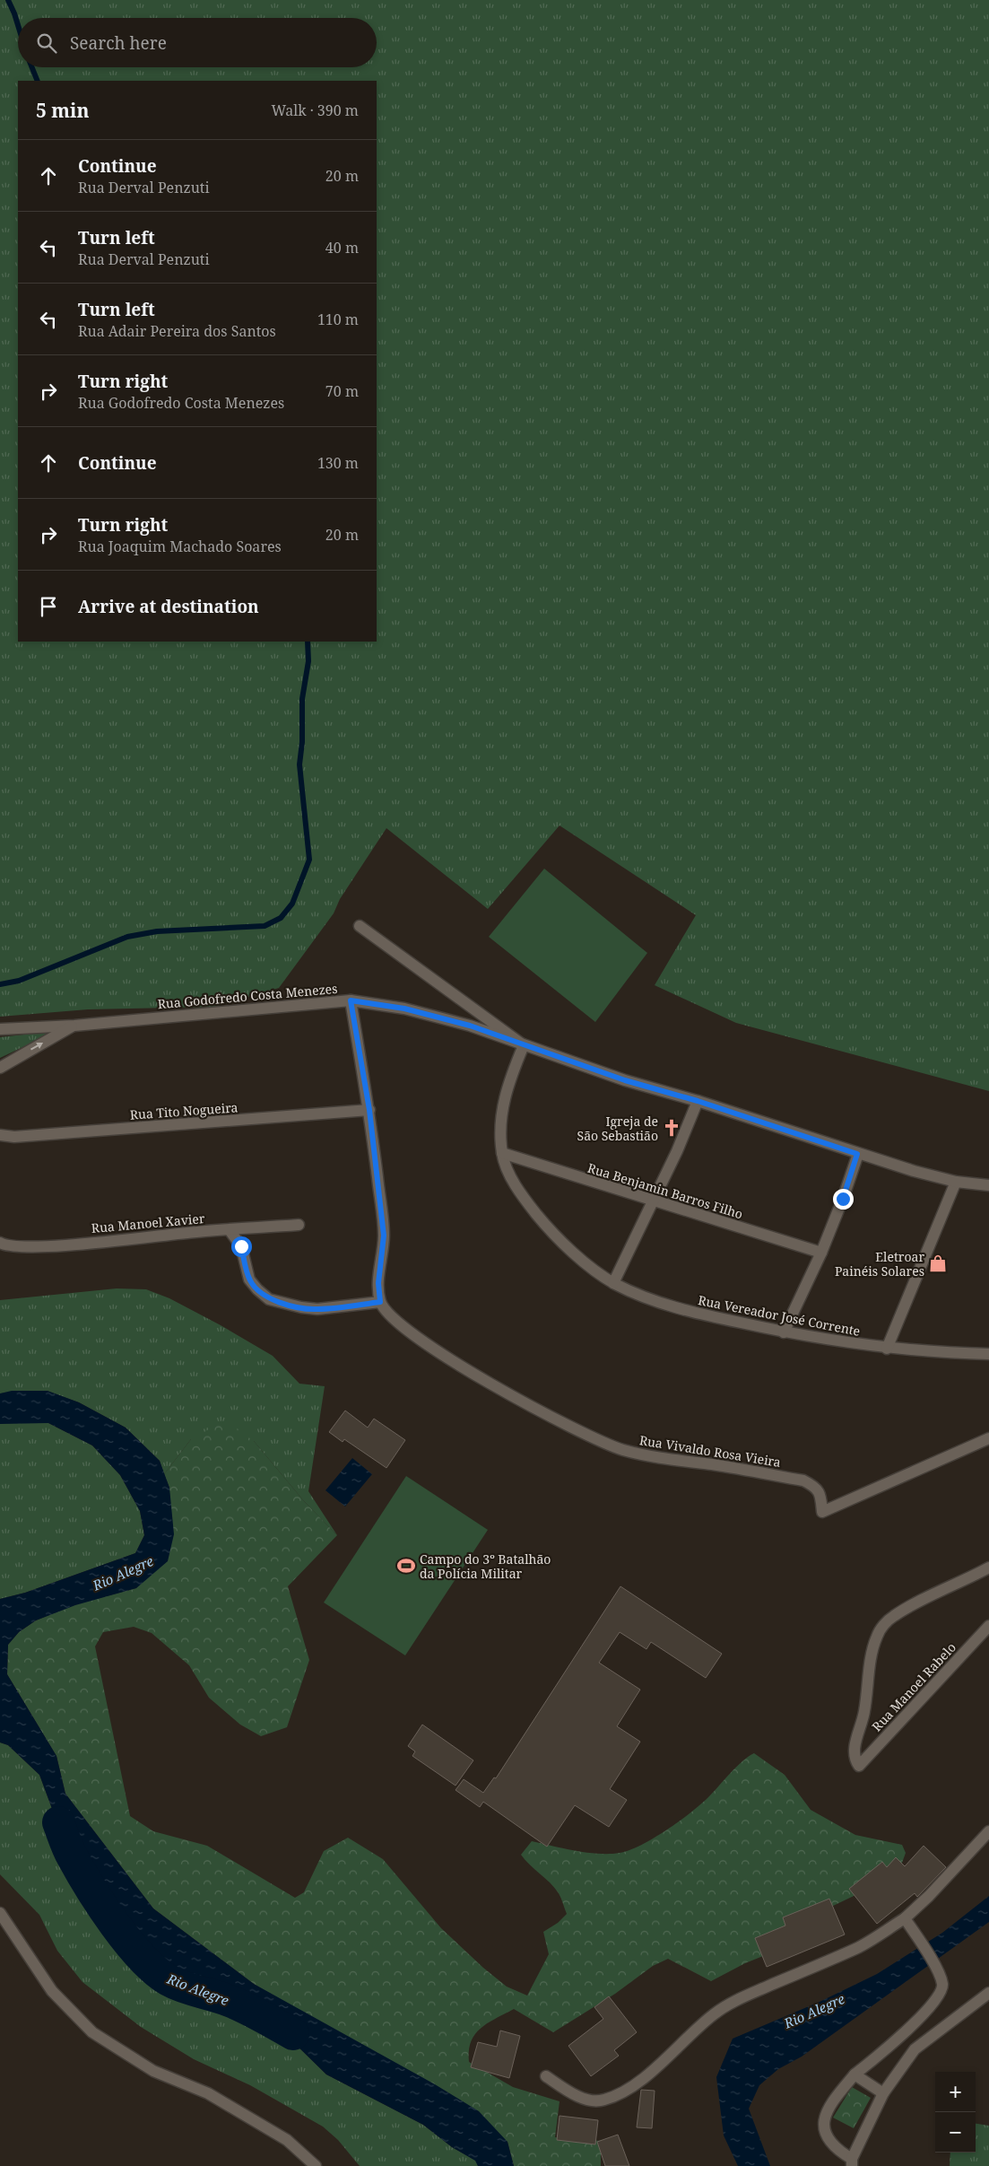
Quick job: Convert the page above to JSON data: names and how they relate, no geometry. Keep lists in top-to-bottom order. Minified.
{"streets":{"street":["Rua Godofredo Costa Menezes","Rua Tito Nogueira","Rua Benjamin Barros Filho","Rua Manoel Xavier","Rua Vereador José Corrente","Rua Vivaldo Rosa Vieira","Rua Manoel Rabelo"]},"crossings":[["Rua Godofredo Costa Menezes","Rua Vereador José Corrente"],["Rua Benjamin Barros Filho","Rua Vereador José Corrente"]],"water":["Rio Alegre"],"places":{"church":["Igreja de São Sebastião"],"shop":["Eletroar Painéis Solares"],"sports":["Campo do 3º Batalhão da Polícia Militar"]},"page":{"search":"Search here","heading":["5 min","Walk · 390 m"],"list":[["Continue","Rua Derval Penzuti","20 m"],["Turn left","Rua Derval Penzuti","40 m"],["Turn left","Rua Adair Pereira dos Santos","110 m"],["Turn right","Rua Godofredo Costa Menezes","70 m"],["Continue","130 m"],["Turn right","Rua Joaquim Machado Soares","20 m"],"Arrive at destination"],"map_buttons":["+","−"]}}
